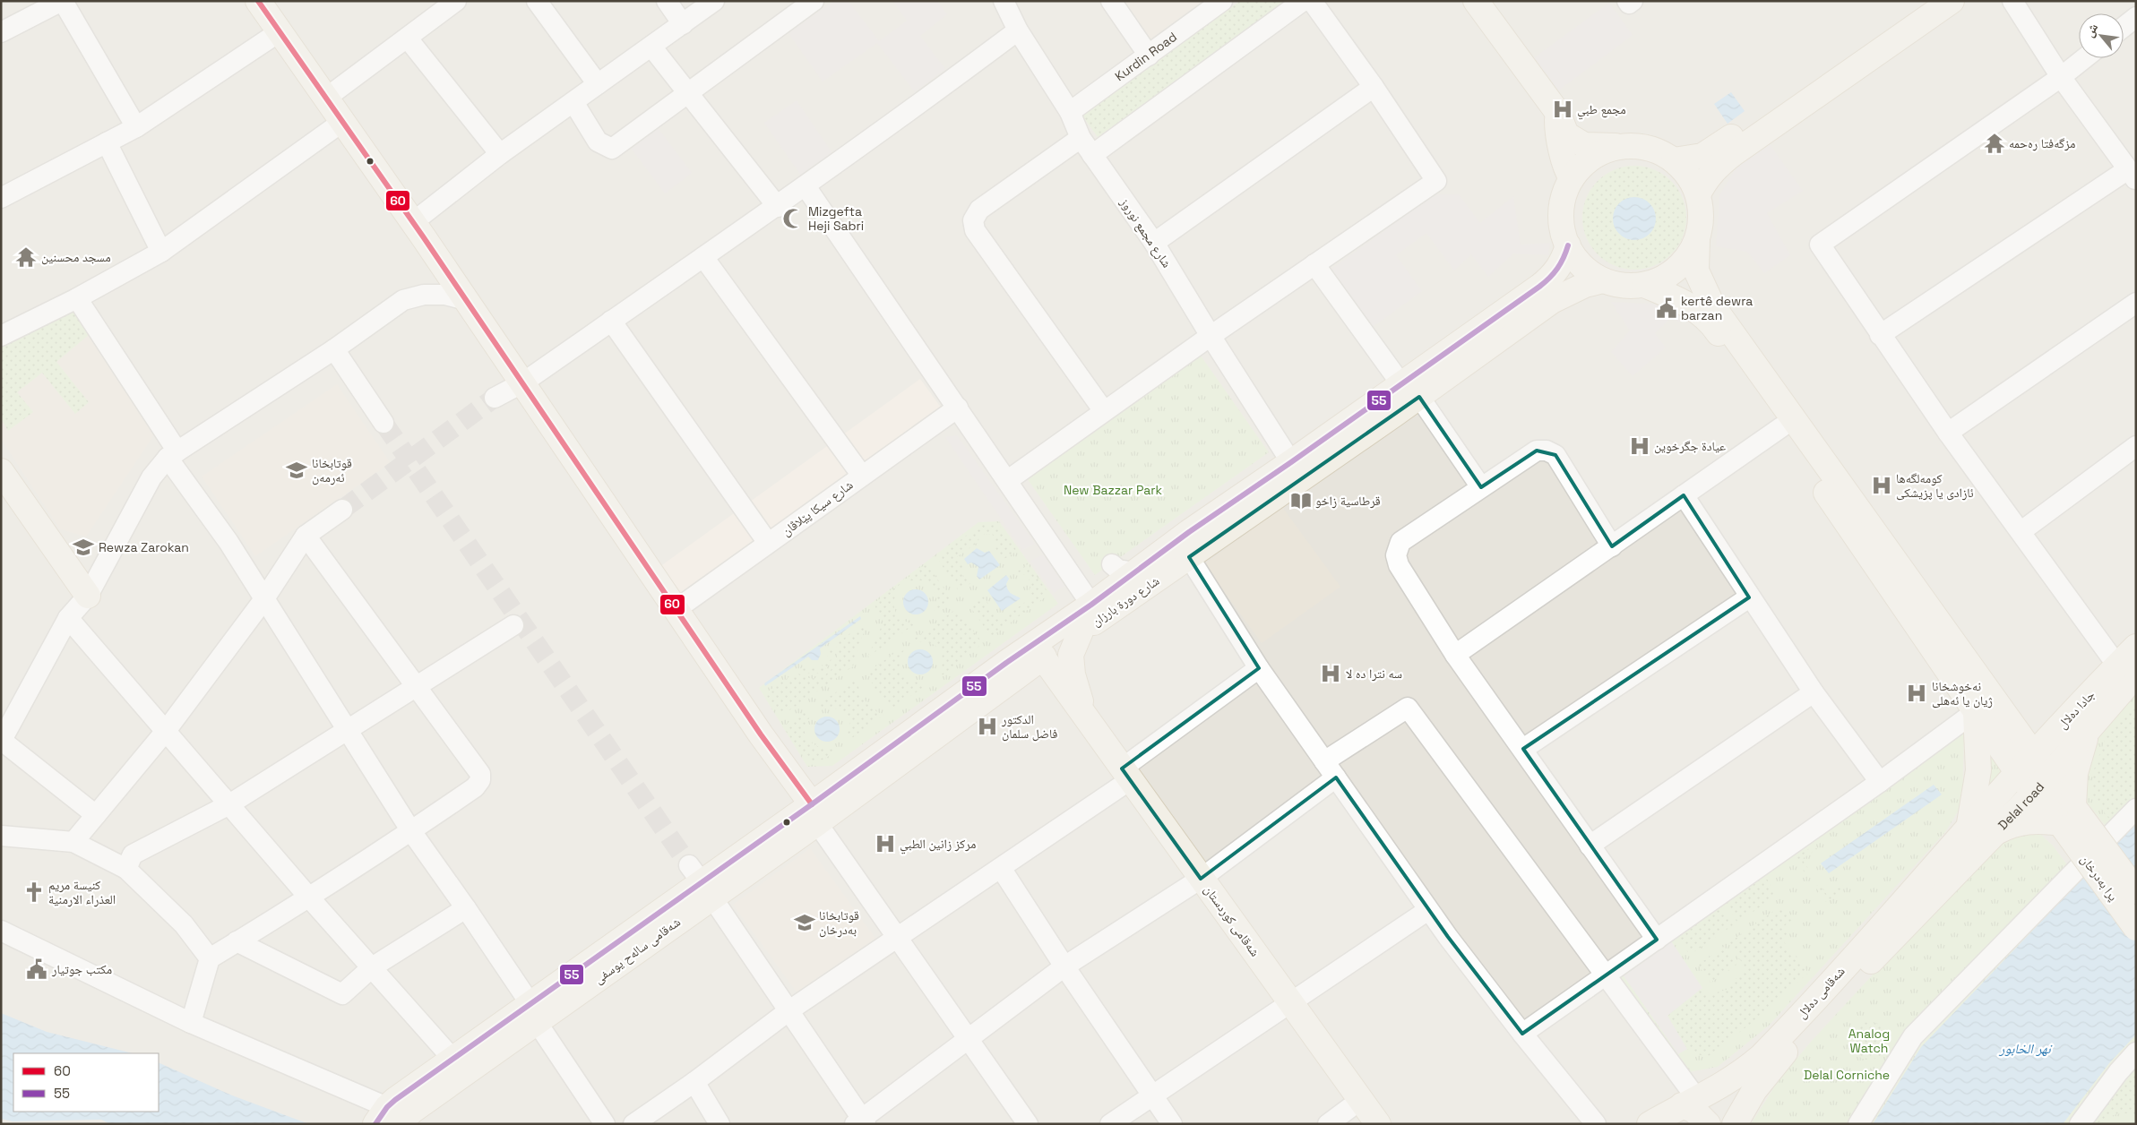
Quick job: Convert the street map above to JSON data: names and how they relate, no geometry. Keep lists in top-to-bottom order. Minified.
{"streets":{"main road":["شارع دورة بارزان","جادا دەلال","Delal road","پرا بەدرخان","شەقامی کوردستان","شەقامی سالەح یوسفی","شەقامی دەلال"],"street":["Kurdin Road","شارع مجمع نوروز","شارع سيكا پێلاڤان"]},"crossings":[["Kurdin Road","شارع مجمع نوروز"],["شارع مجمع نوروز","شارع دورة بارزان"],["شارع دورة بارزان","شەقامی کوردستان"],["شارع دورة بارزان","شەقامی سالەح یوسفی"],["جادا دەلال","Delal road"],["Delal road","شەقامی دەلال"]],"water":["نهر الخابور"],"parks":["New Bazzar Park","Analog Watch","Delal Corniche"],"places":{"hospital":["مجمع طبي","عيادة جگرخوين","کومەلگەھا ئازادی یا پزیشکی","سه نترا ده لا","نەخوشخانا ژيان يا ئەهلى","الدكتور فاضل سلمان","مركز زانين الطبي"],"temple":["مزگەفتا رەحمە","مسجد محسنين"],"mosque":["Mizgefta Heji Sabri"],"public building":["kertê dewra barzan","مکتب جوتیار"],"school or university":["قوتابخانا ئه‌رمه‌ن","Rewza Zarokan","قوتابخانا به‌درخان"],"library":["قرطاسية زاخو"],"church":["كنيسة مريم العذراء الارمنية"]},"lines":["transit line 60","transit line 55"],"legend":["60","55"],"north":"top left"}
